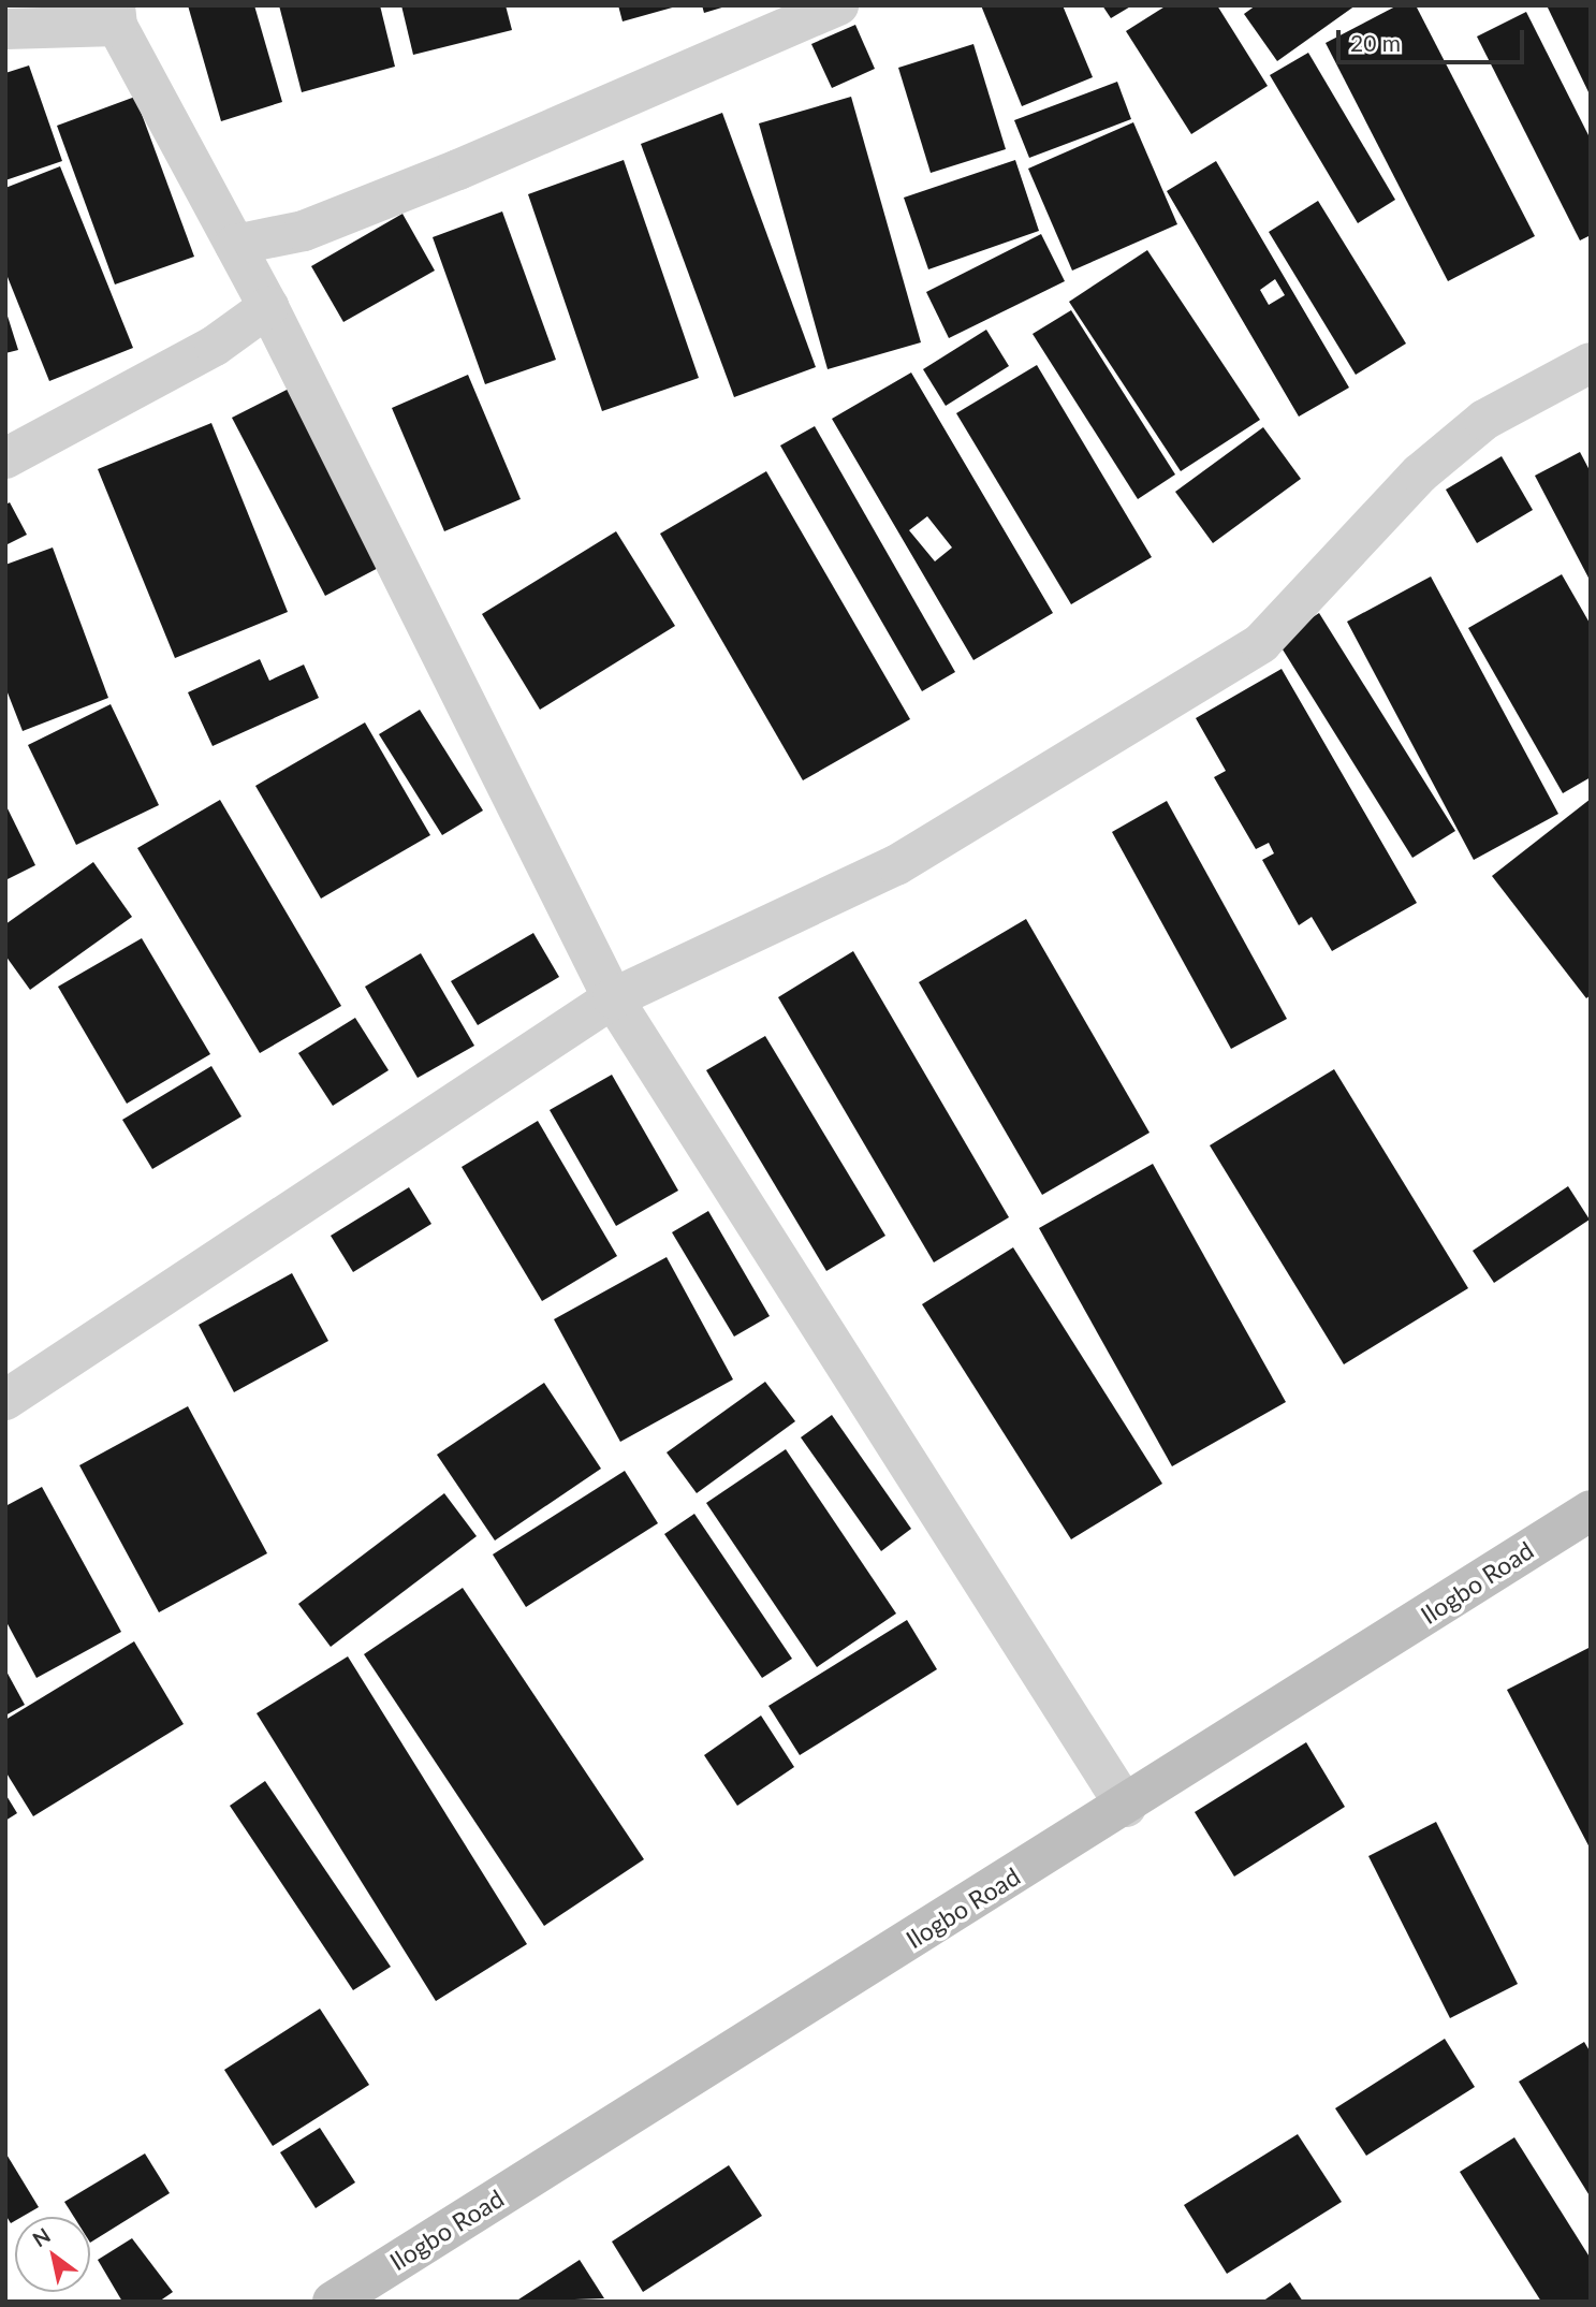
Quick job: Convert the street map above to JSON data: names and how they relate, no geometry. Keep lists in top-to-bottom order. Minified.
{"streets":{"main road":["Ilogbo Road"]},"scale_bar":"20 m","north":"top left"}
